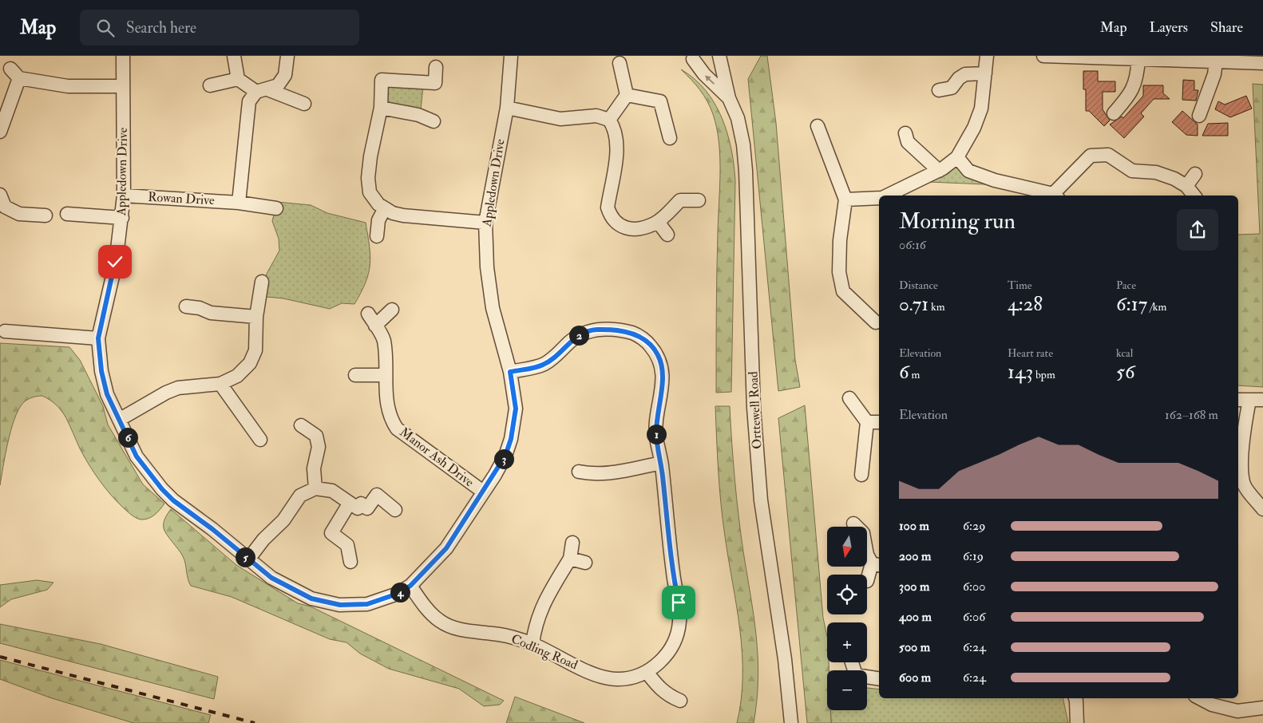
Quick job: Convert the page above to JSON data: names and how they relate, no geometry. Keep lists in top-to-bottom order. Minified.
{"streets":{"street":["Appledown Drive","Rowan Drive","Orttewell Road","Manor Ash Drive","Codling Road"]},"crossings":[["Appledown Drive","Rowan Drive"],["Appledown Drive","Manor Ash Drive"],["Appledown Drive","Codling Road"]],"north":"bottom","page":{"header":"Map","search":"Search here","nav":["Map","Layers","Share"],"heading":["Morning run","06:16"],"stats":[["Distance","0.71 km"],["Time","4:28"],["Pace","6:17 /km"],["Elevation","6 m"],["Heart rate","143 bpm"],["kcal","56"]],"pins":["2","1","6","3","5","4"],"chart":["Elevation","162–168 m"],"list":[{"name":"100 m","note":"6:29"},{"name":"200 m","note":"6:19"},{"name":"300 m","note":"6:00"},{"name":"400 m","note":"6:06"},{"name":"500 m","note":"6:24"},{"name":"600 m","note":"6:24"}],"map_buttons":["+","−"]}}
